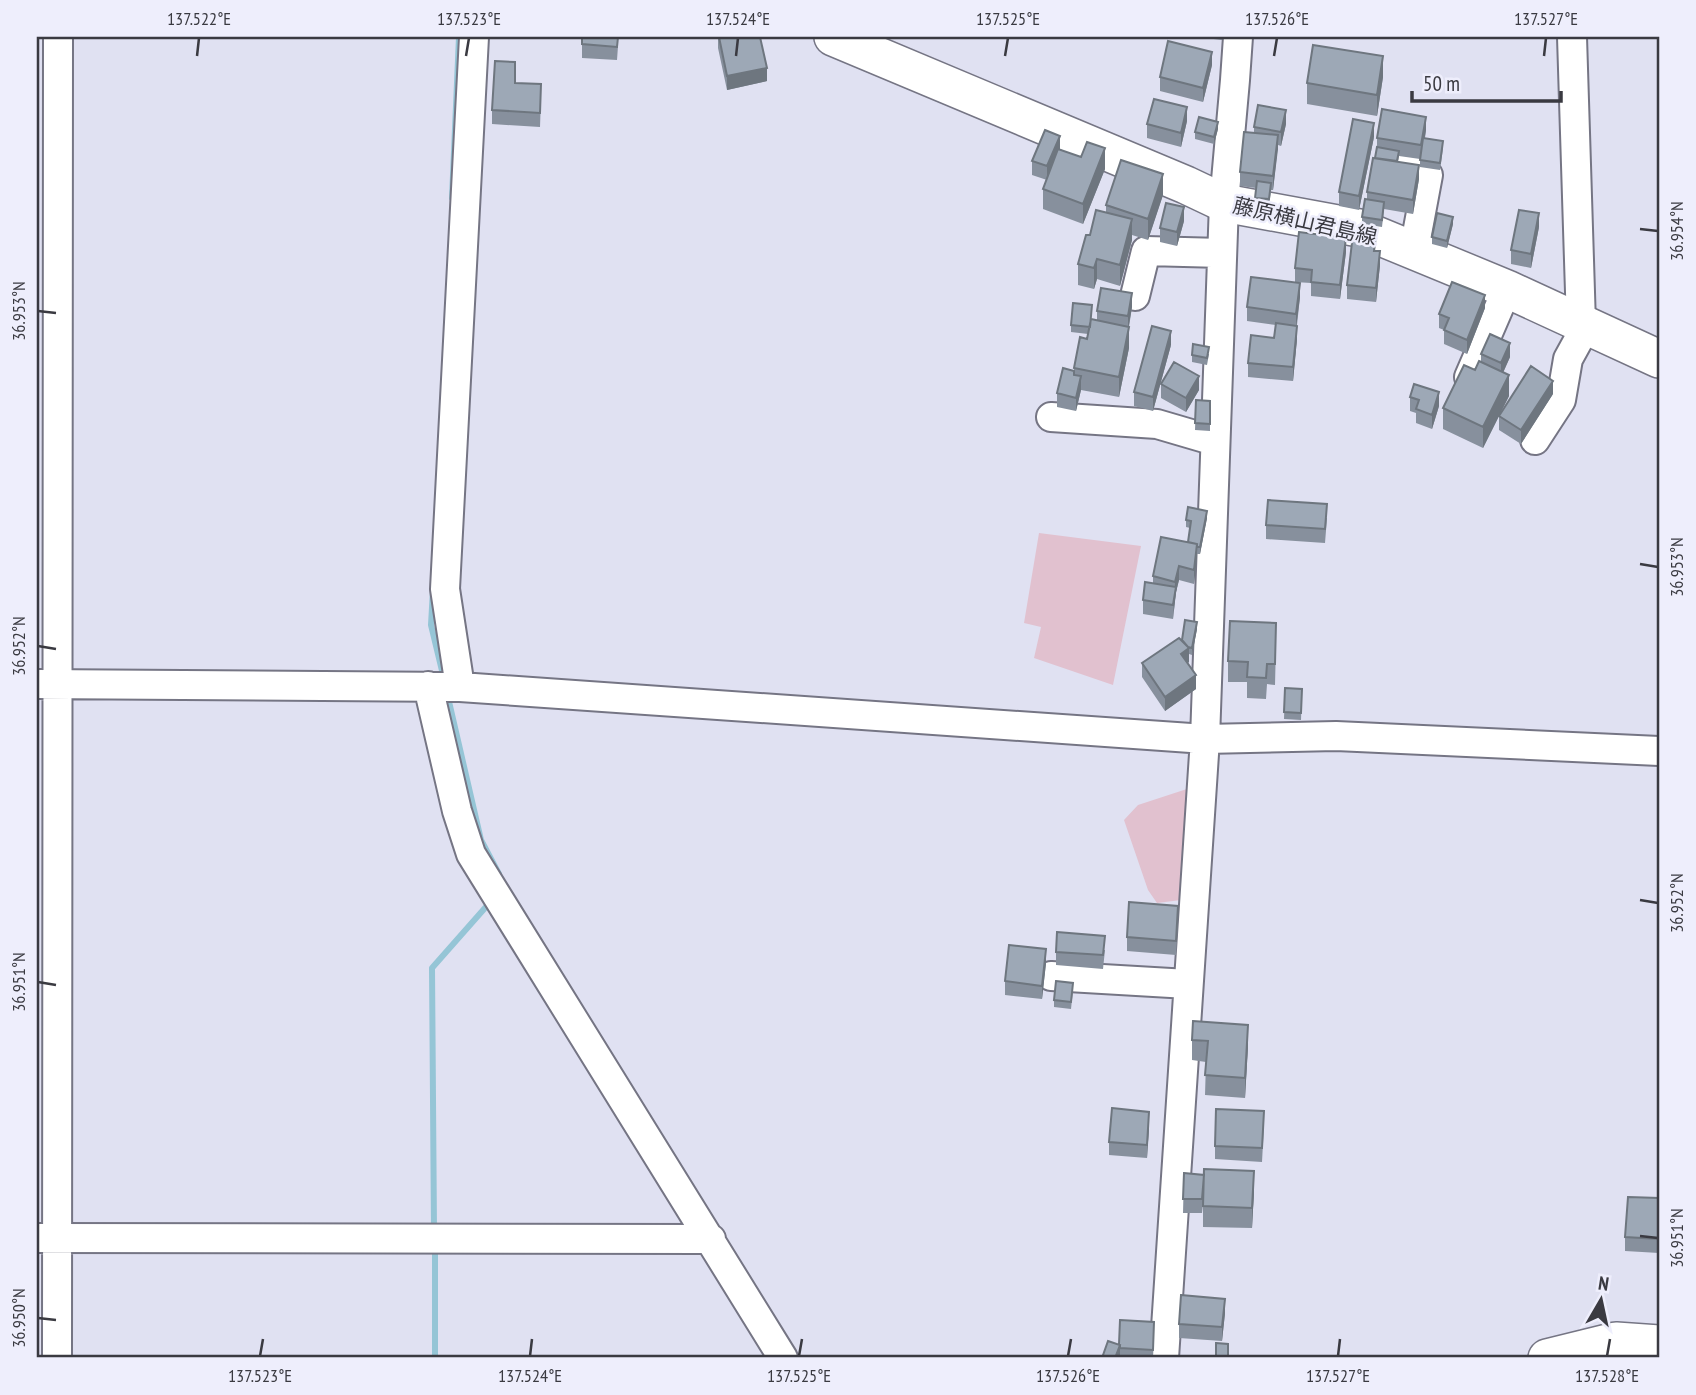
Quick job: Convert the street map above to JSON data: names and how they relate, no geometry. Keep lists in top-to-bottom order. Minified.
{"streets":{"main road":["藤原横山君島線"]},"scale_bar":"50 m","north":"top","coordinates":["137.522°E","137.523°E","137.524°E","137.525°E","137.526°E","137.527°E","36.954°N","36.953°N","36.952°N","36.951°N","36.950°N","137.528°E"]}
